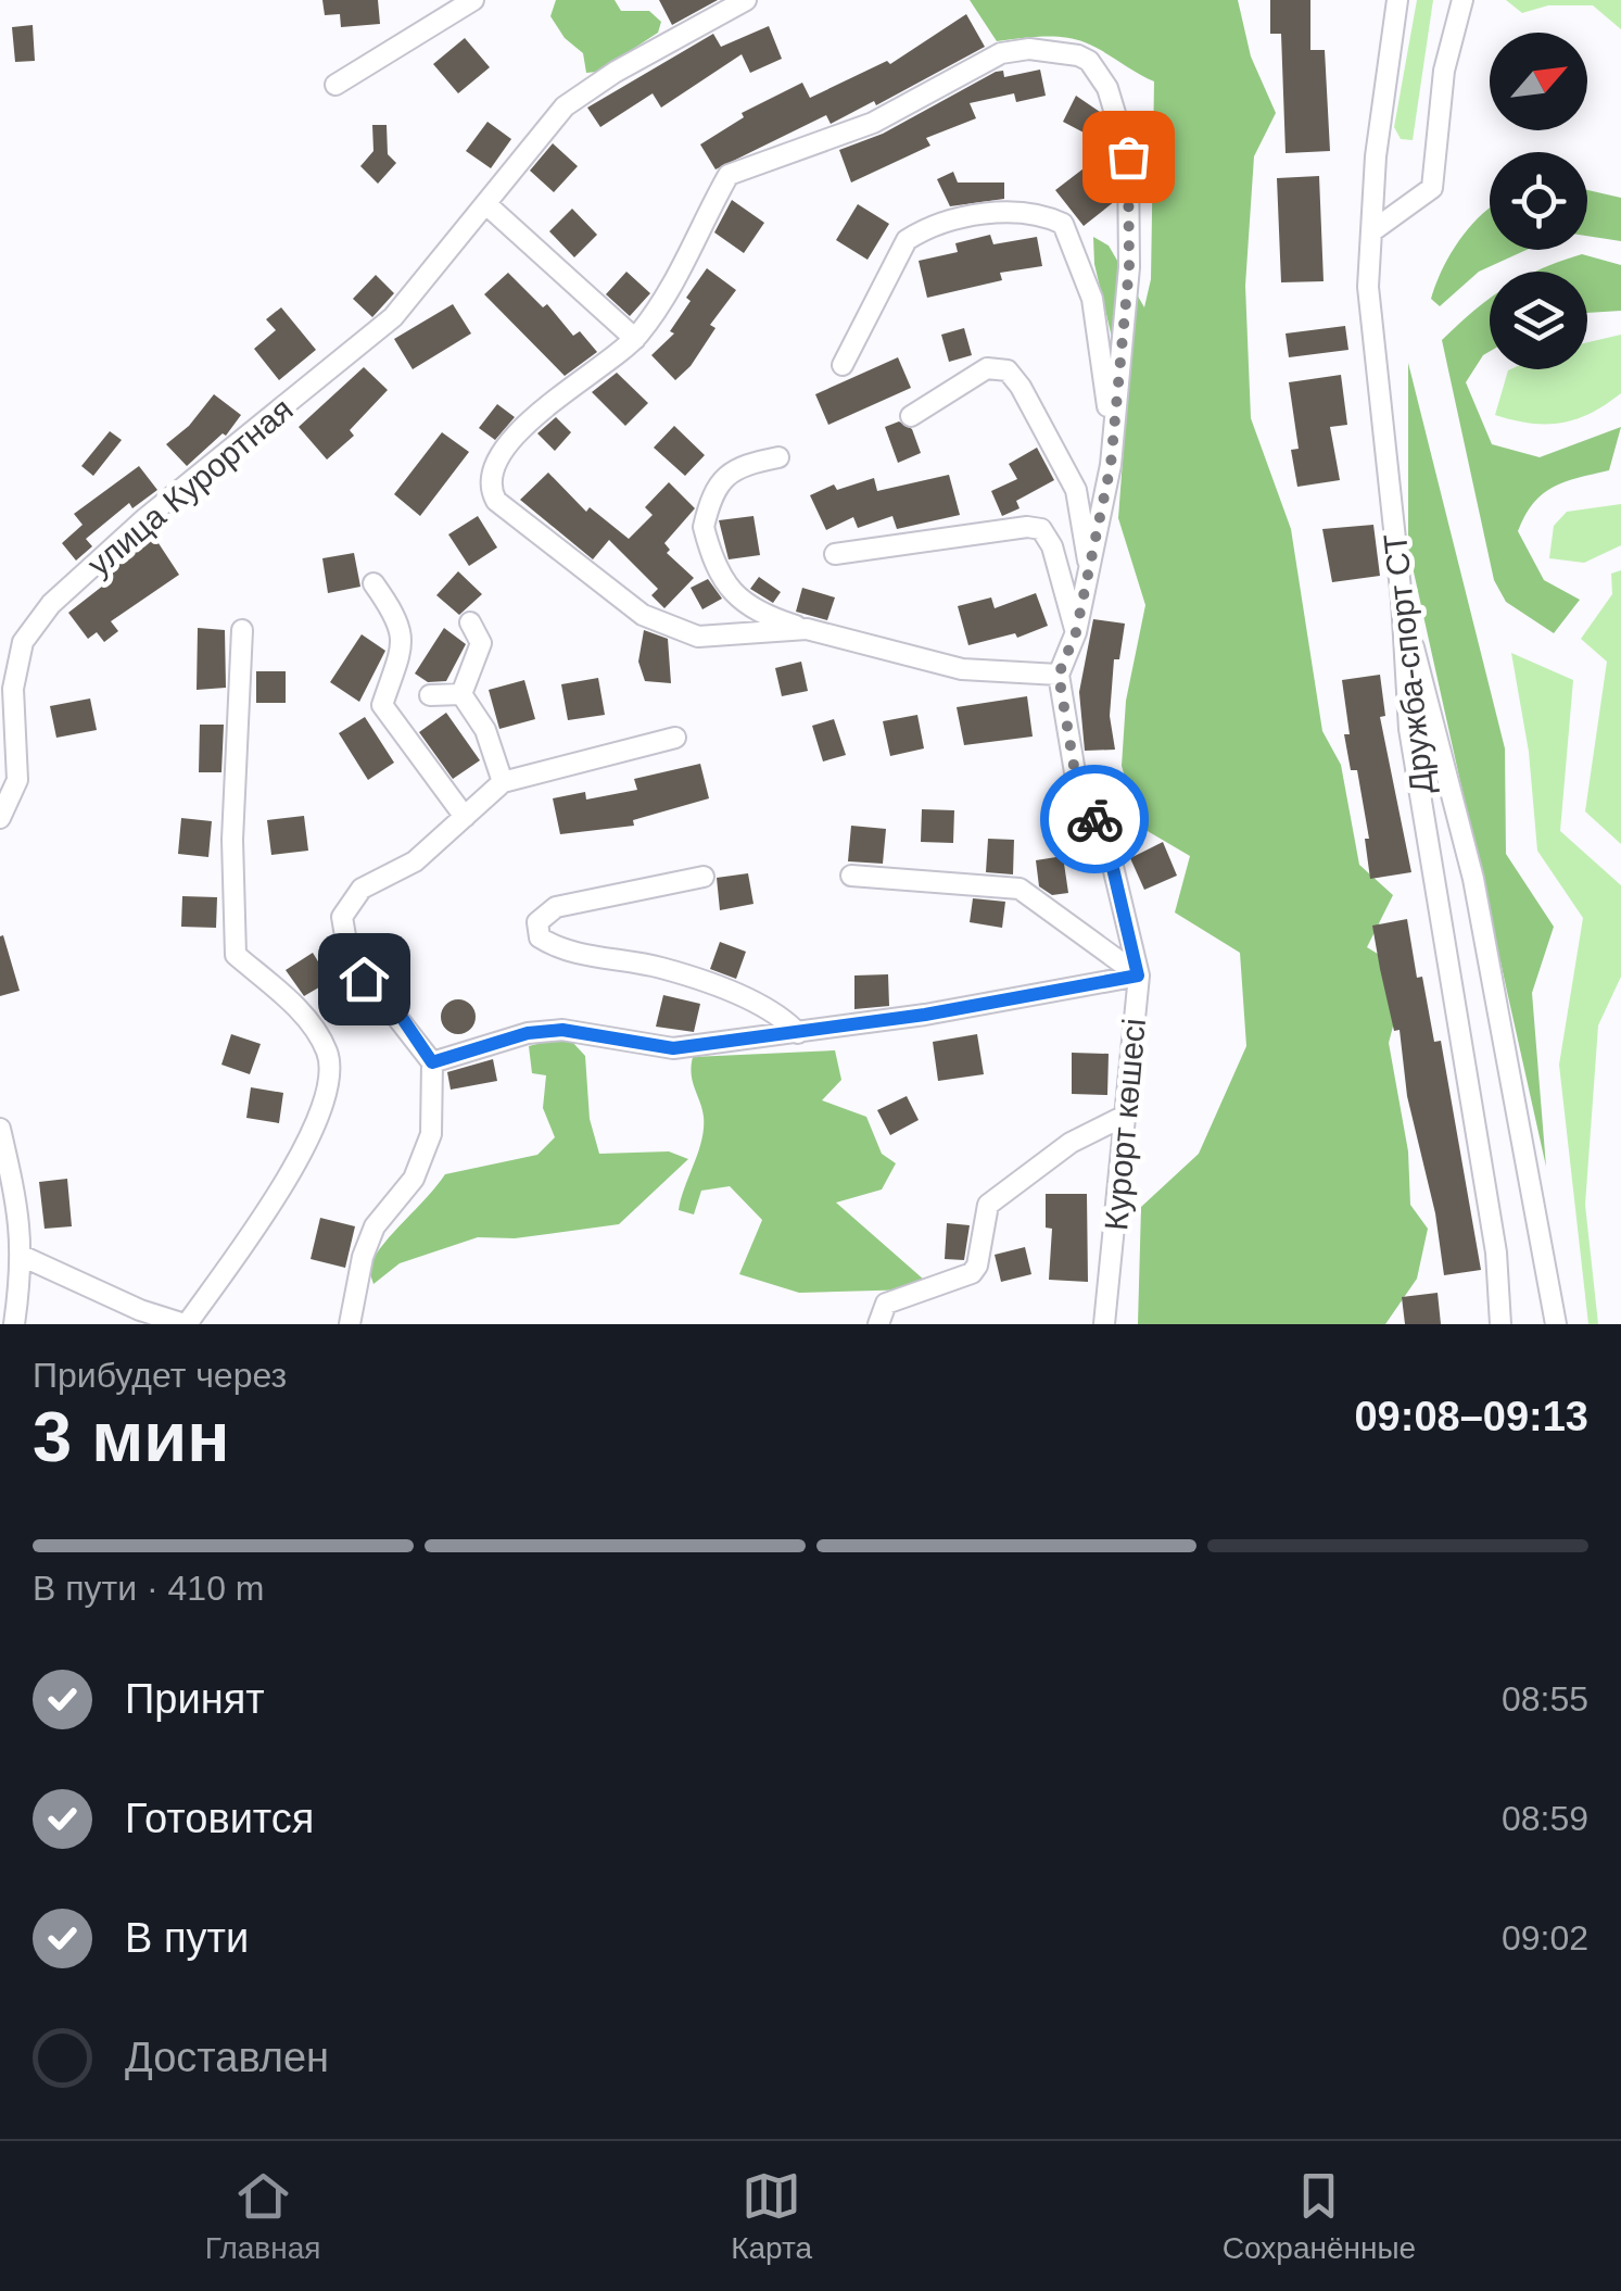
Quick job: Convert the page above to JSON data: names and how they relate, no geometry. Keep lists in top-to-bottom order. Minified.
{"streets":{"street":["улица Курортная","Дружба-спорт СТ","Курорт көшесі"]},"north":"top right","page":{"heading":["3 мин","Прибудет через","09:08–09:13"],"bar":"В пути · 410 m","list":[["Принят","08:55"],["Готовится","08:59"],["В пути","09:02"],"Доставлен"],"tabs":["Главная","Карта","Сохранённые"]}}
